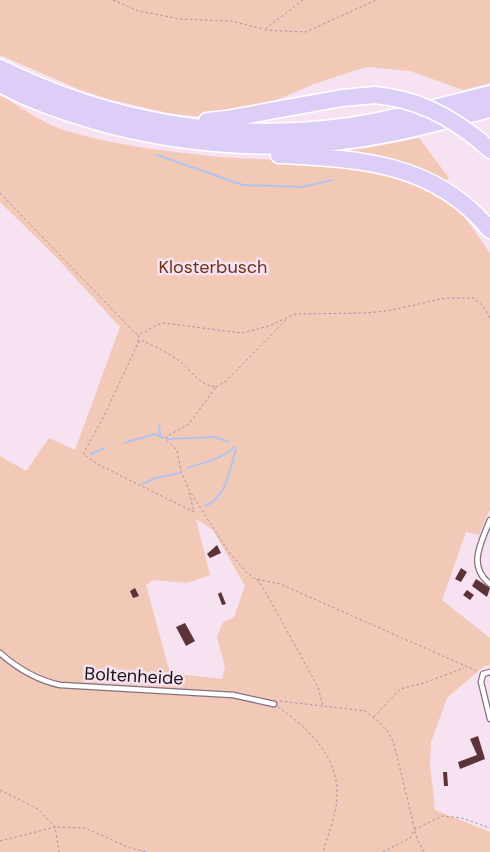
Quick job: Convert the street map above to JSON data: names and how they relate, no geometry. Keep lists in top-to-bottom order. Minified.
{"streets":{"lane":["Boltenheide"]},"parks":["Klosterbusch"]}
